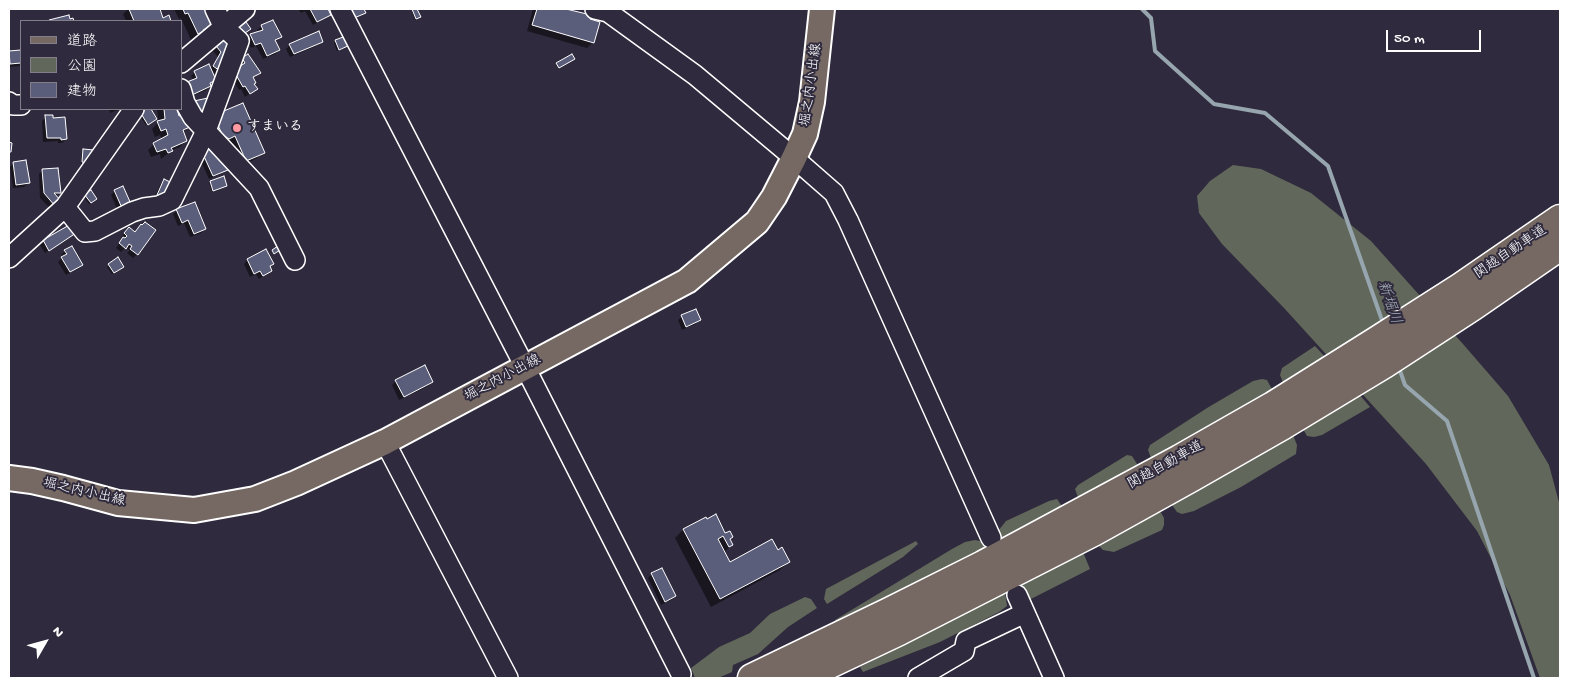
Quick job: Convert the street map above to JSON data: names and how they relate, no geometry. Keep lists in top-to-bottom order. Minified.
{"streets":{"highway":["関越自動車道"],"main road":["堀之内小出線"]},"water":["新堀川"],"places":["すまいる"],"legend":["道路","公園","建物"],"scale_bar":"50 m","north":"top right"}
